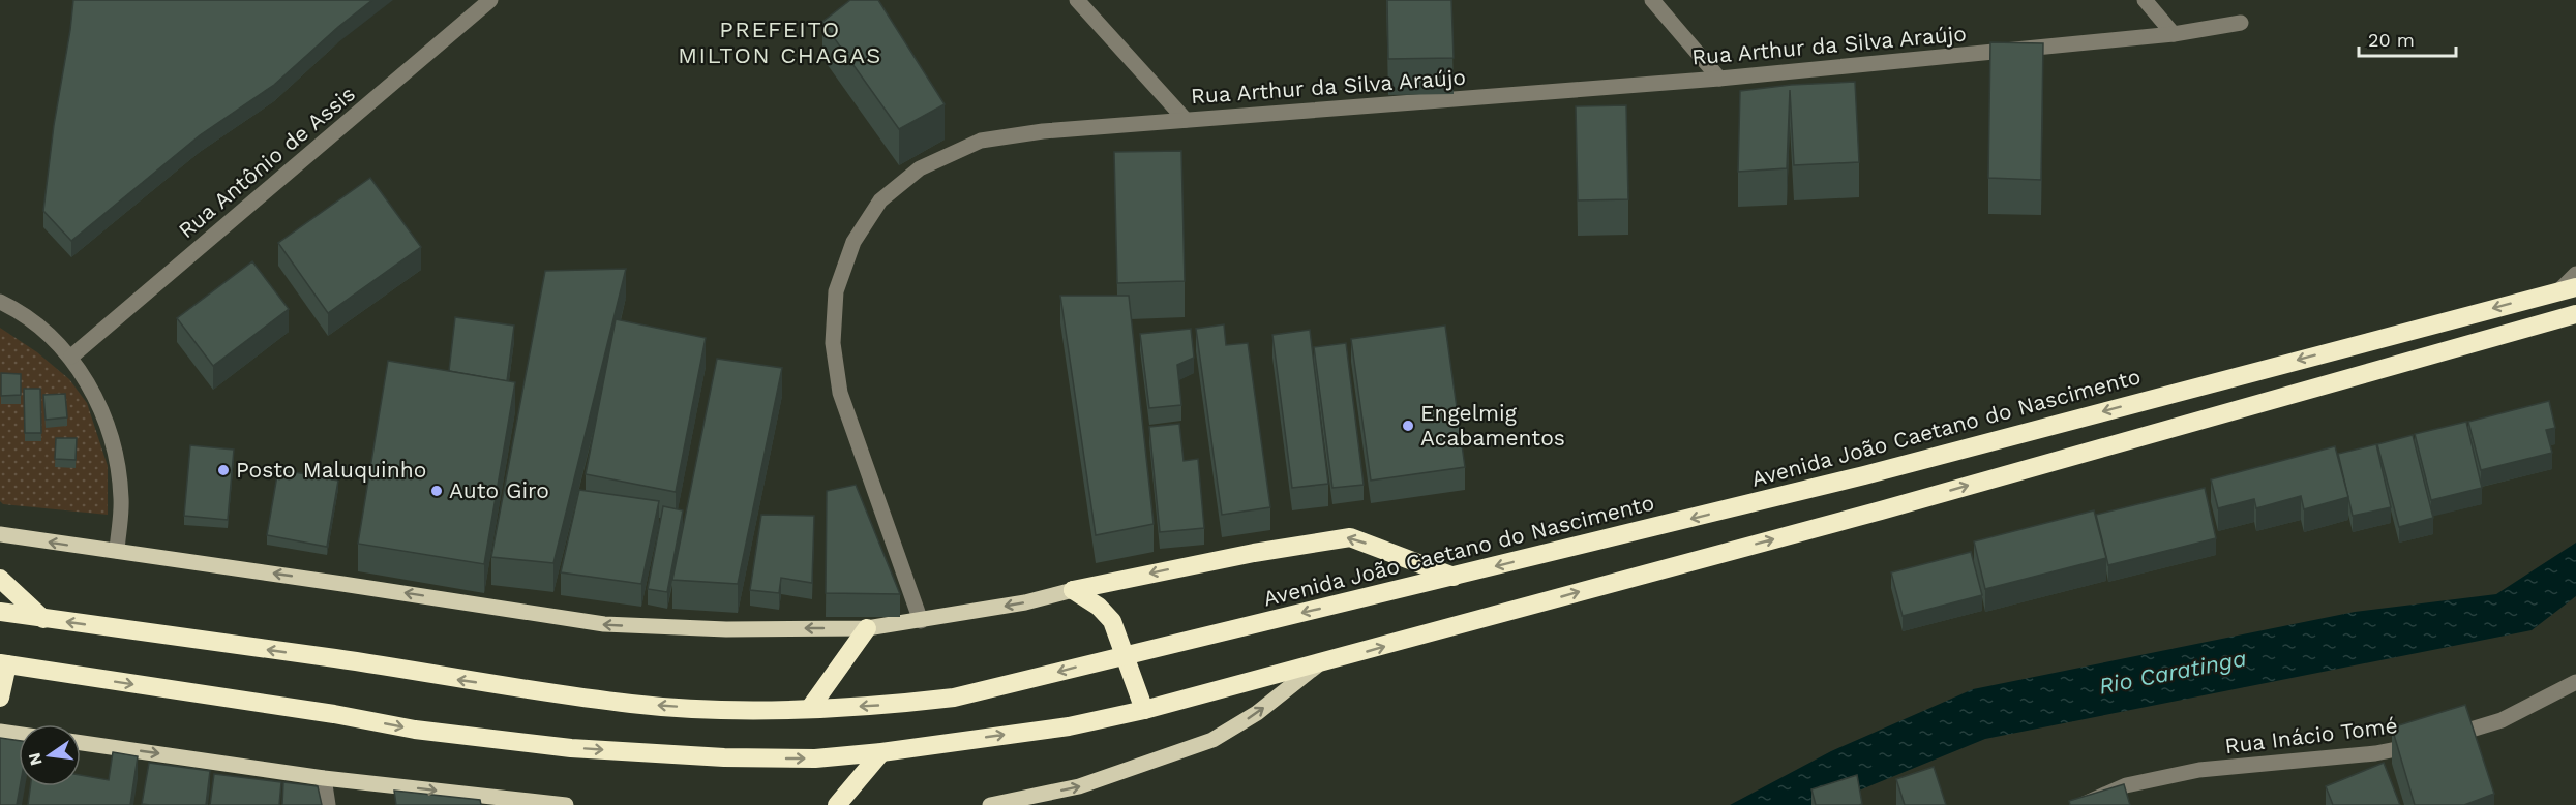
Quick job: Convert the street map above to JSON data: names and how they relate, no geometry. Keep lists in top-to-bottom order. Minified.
{"streets":{"highway":["Avenida João Caetano do Nascimento"],"street":["Rua Arthur da Silva Araújo","Rua Antônio de Assis","Rua Inácio Tomé"]},"districts":["PREFEITO MILTON CHAGAS"],"water":["Rio Caratinga"],"places":["Engelmig Acabamentos","Posto Maluquinho","Auto Giro"],"scale_bar":"20 m","north":"left"}
